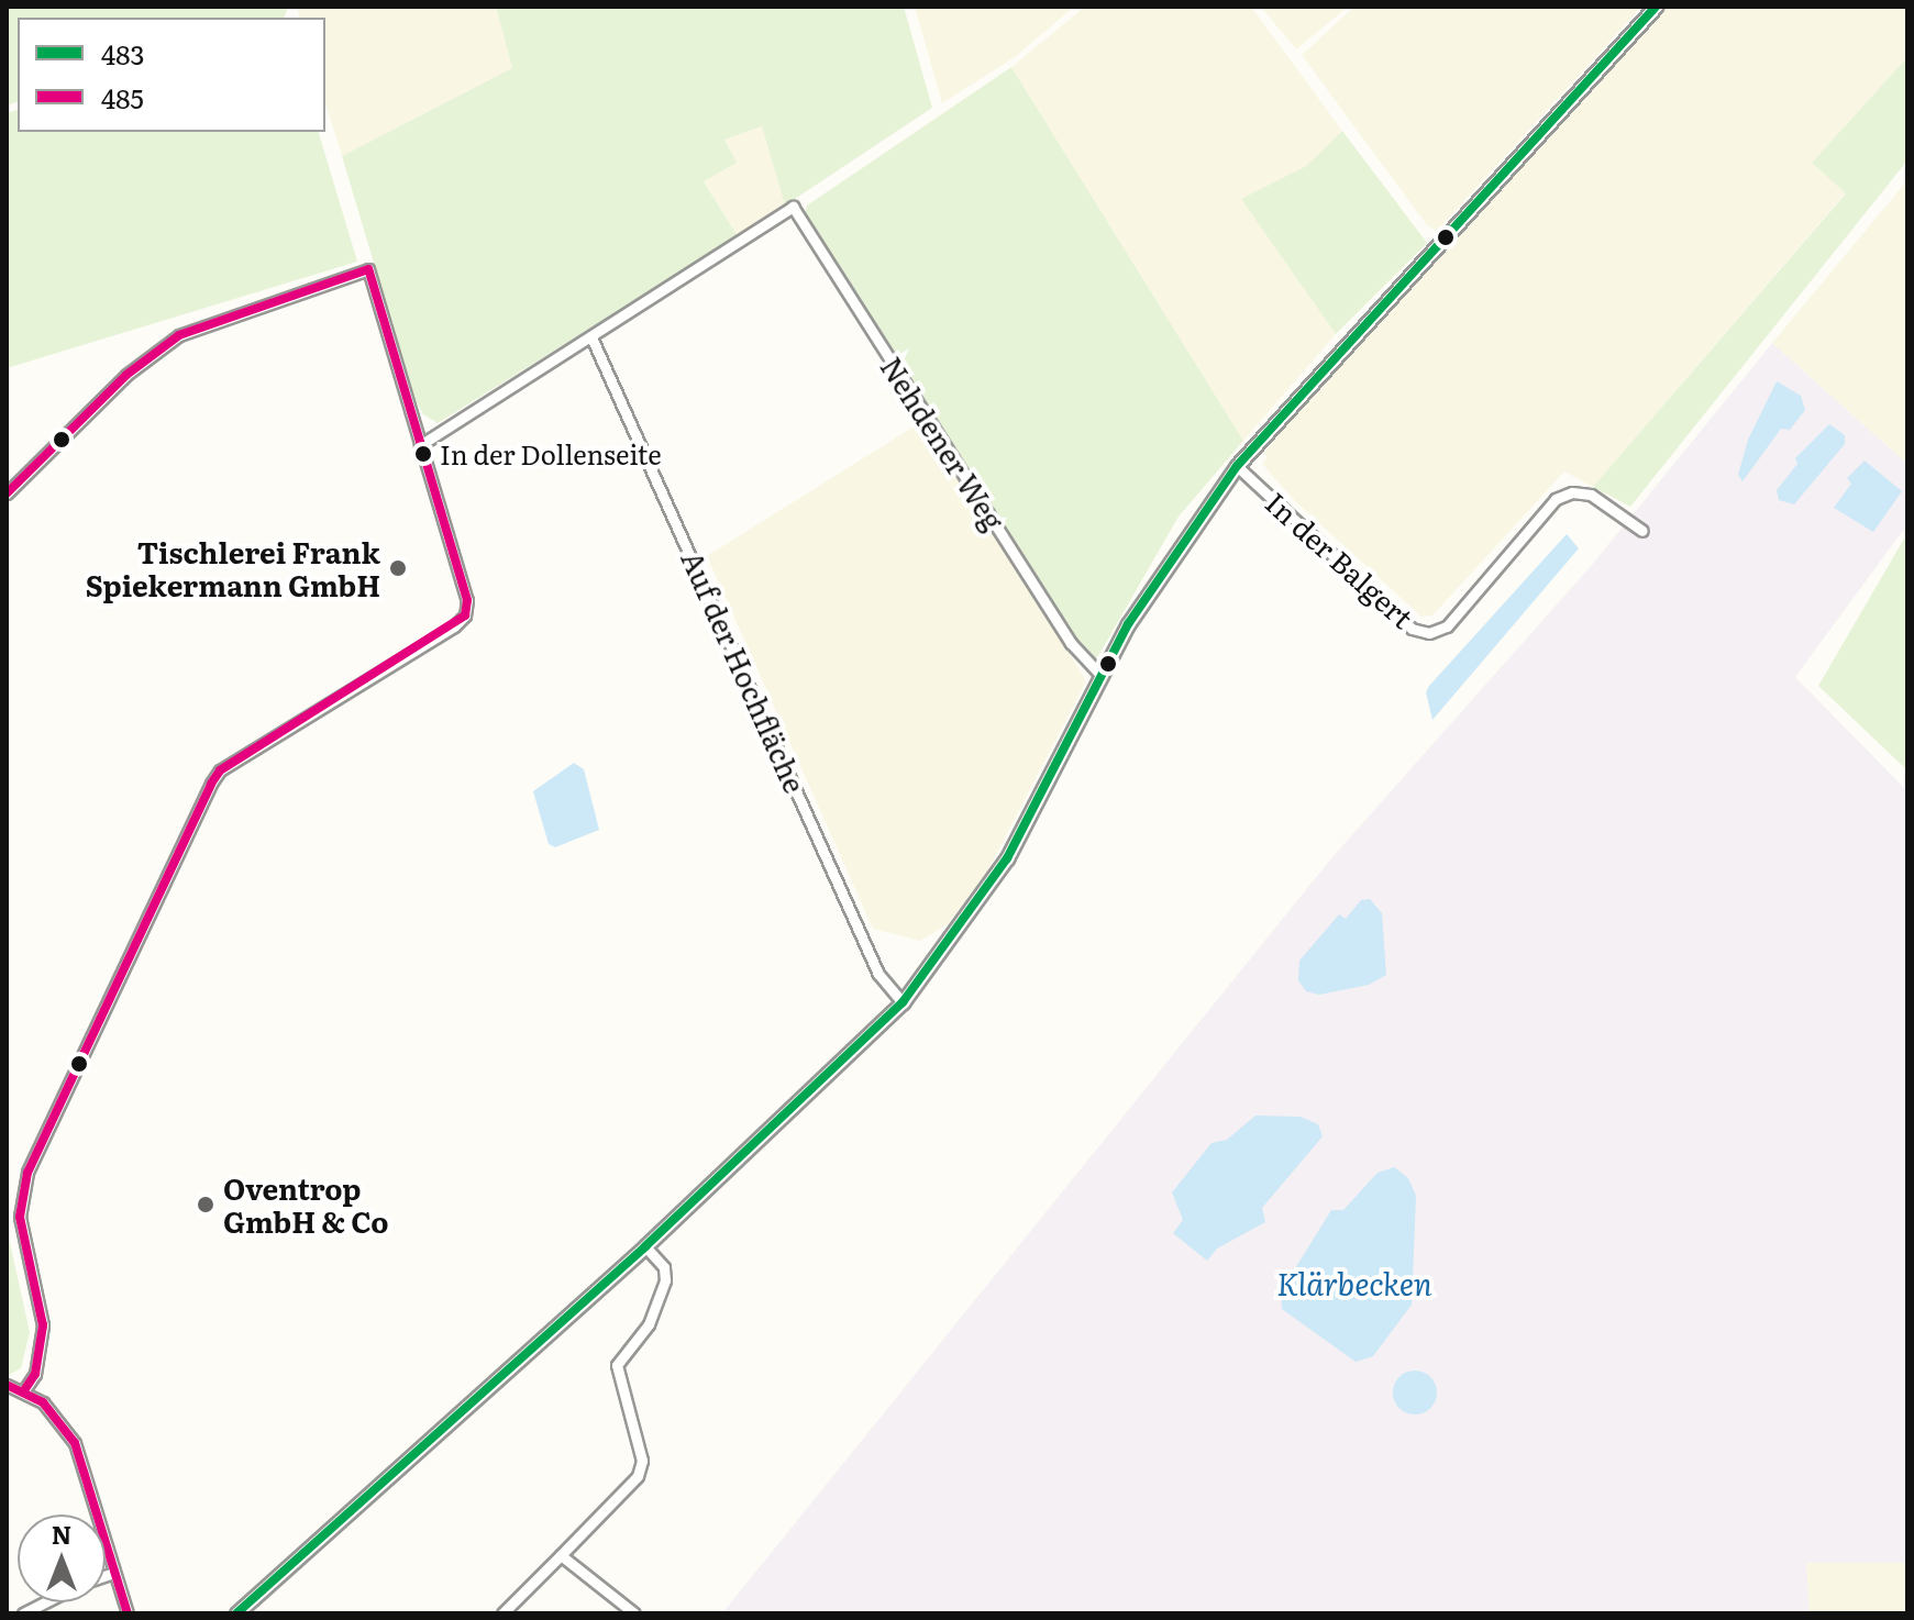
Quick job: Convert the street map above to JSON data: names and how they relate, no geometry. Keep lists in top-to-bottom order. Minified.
{"streets":{"street":["Nehdener Weg","In der Balgert","Auf der Hochfläche"]},"crossings":[["Nehdener Weg","Auf der Hochfläche"]],"water":["Klärbecken"],"places":["In der Dollenseite","Tischlerei Frank Spiekermann GmbH","Oventrop GmbH & Co"],"lines":["transit line 483","transit line 485"],"legend":["483","485"],"north":"top"}
